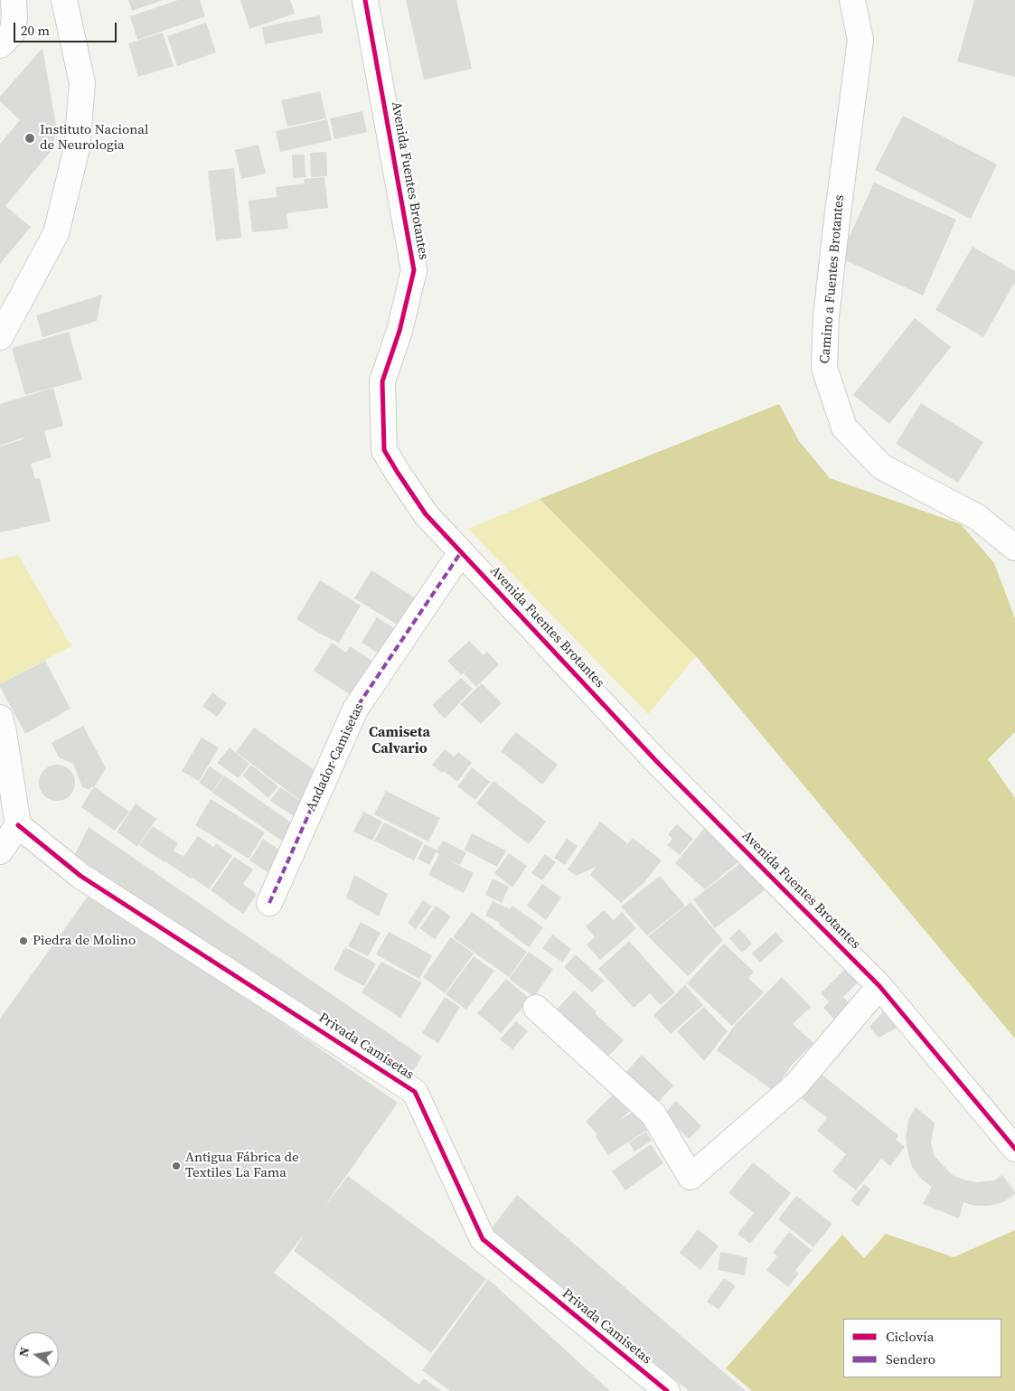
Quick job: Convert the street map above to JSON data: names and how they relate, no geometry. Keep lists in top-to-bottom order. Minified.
{"streets":{"street":["Avenida Fuentes Brotantes","Camino a Fuentes Brotantes","Andador Camisetas","Privada Camisetas"]},"crossings":[["Avenida Fuentes Brotantes","Andador Camisetas"]],"districts":["Camiseta Calvario"],"places":["Instituto Nacional de Neurologia","Piedra de Molino","Antigua Fábrica de Textiles La Fama"],"legend":["Ciclovía","Sendero"],"scale_bar":"20 m","north":"left"}
